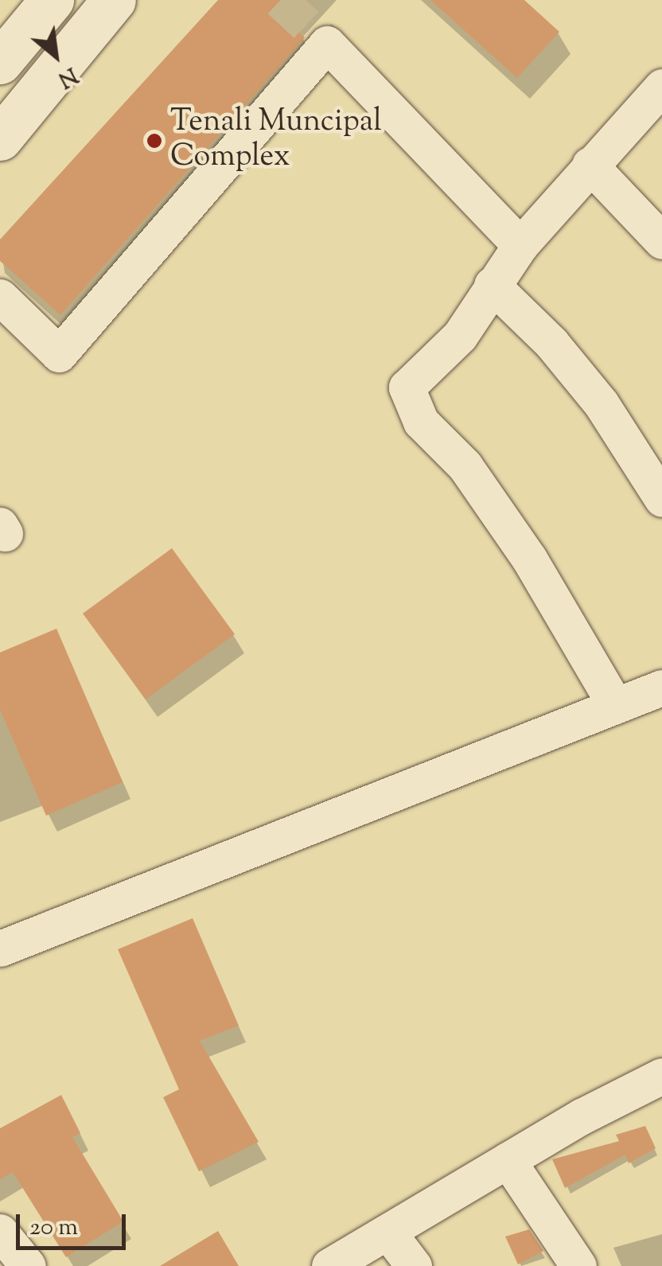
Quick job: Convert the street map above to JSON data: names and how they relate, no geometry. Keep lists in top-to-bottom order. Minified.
{"places":["Tenali Muncipal Complex"],"scale_bar":"20 m","north":"bottom right"}
